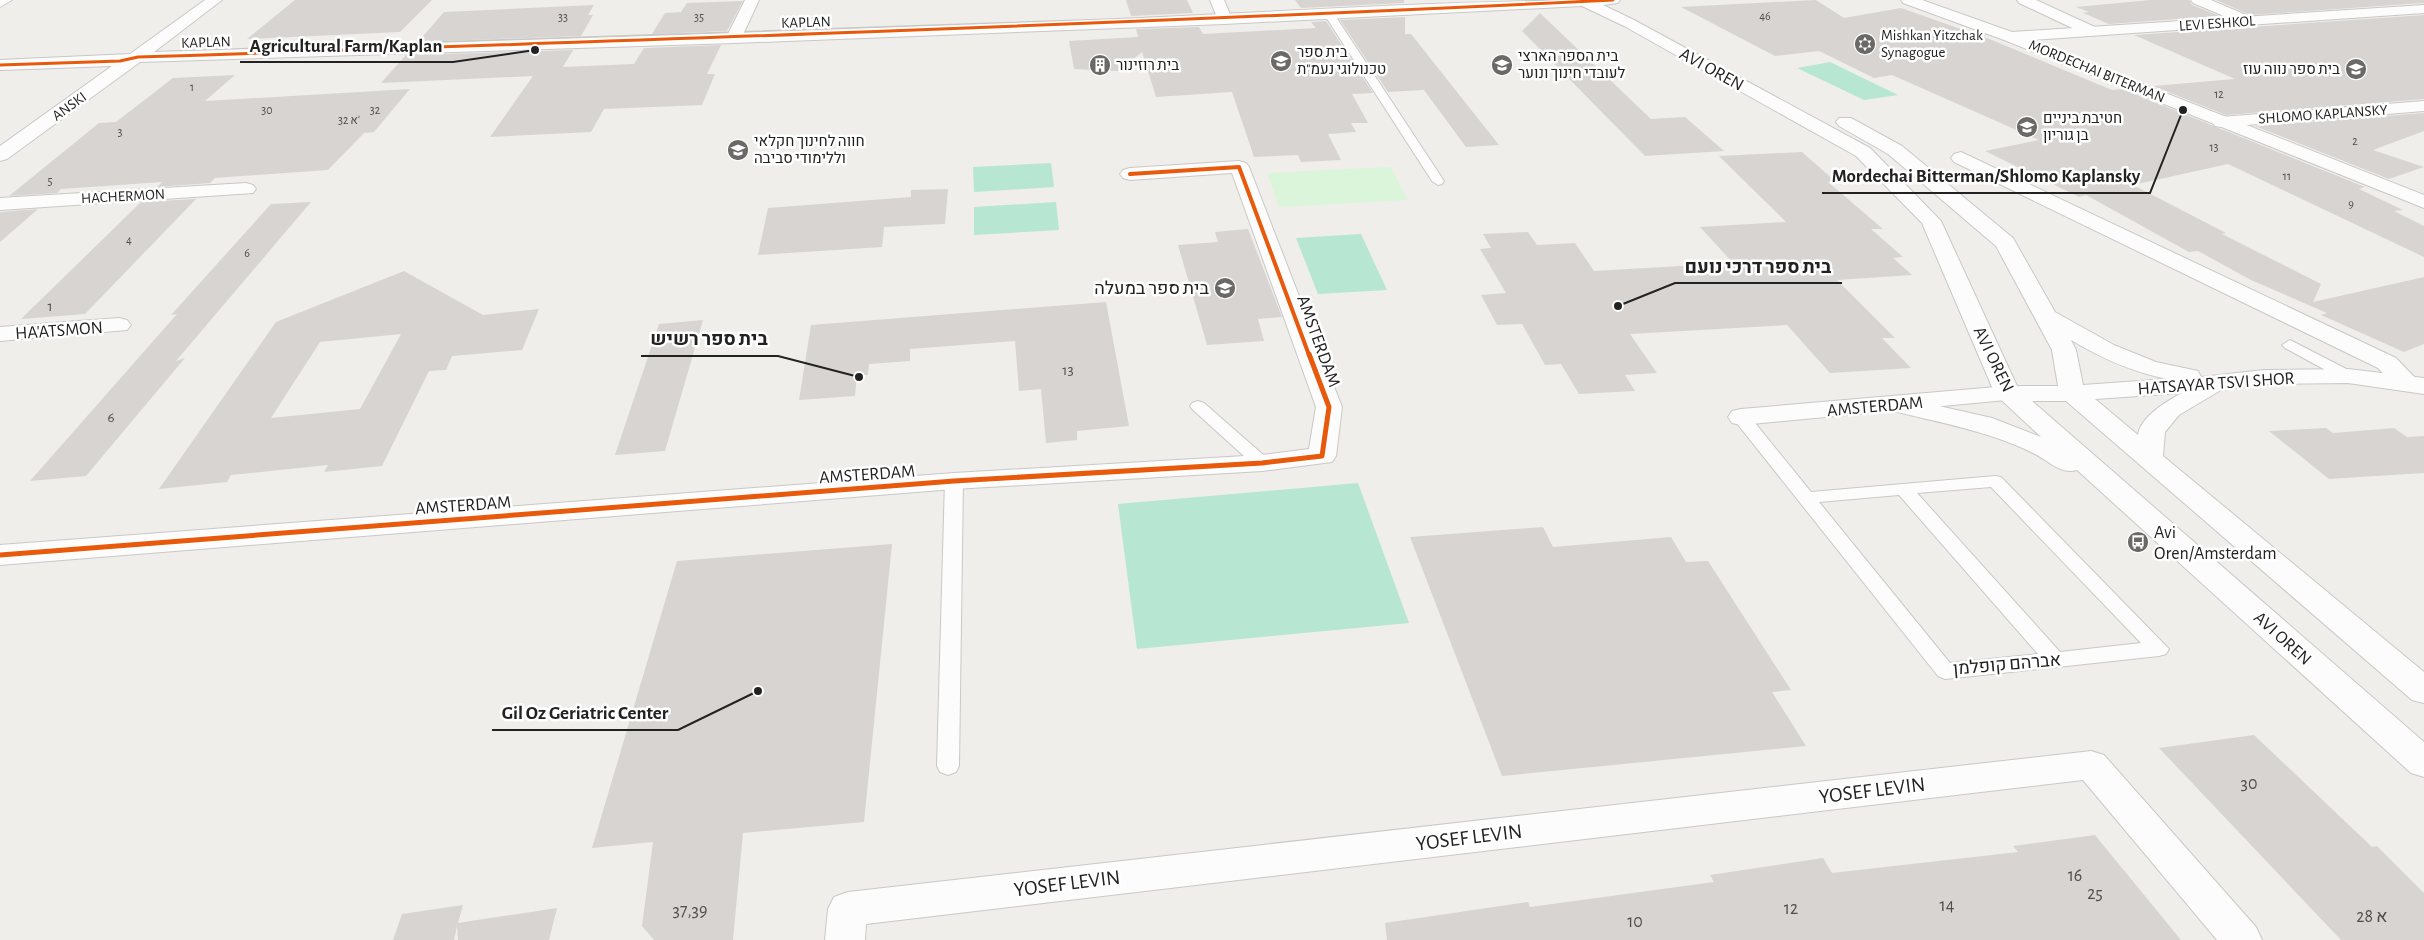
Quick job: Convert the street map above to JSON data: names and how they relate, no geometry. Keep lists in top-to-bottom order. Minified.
{"streets":{"street":["KAPLAN","LEVI ESHKOL","AVI OREN","MORDECHAI BITERMAN","ANSKI","SHLOMO KAPLANSKY","HACHERMON","HA'ATSMON","AMSTERDAM","HATSAYAR TSVI SHOR","YOSEF LEVIN"],"lane":["אברהם קופלמן"]},"crossings":[["KAPLAN","AVI OREN"],["KAPLAN","ANSKI"],["LEVI ESHKOL","MORDECHAI BITERMAN"],["AVI OREN","AMSTERDAM"],["AVI OREN","HATSAYAR TSVI SHOR"],["MORDECHAI BITERMAN","SHLOMO KAPLANSKY"],["AMSTERDAM","HATSAYAR TSVI SHOR"],["AMSTERDAM","אברהם קופלמן"]],"places":{"synagogue":["Mishkan Yitzchak Synagogue"],"other":["Agricultural Farm/Kaplan","Mordechai Bitterman/Shlomo Kaplansky","בית ספר דרכי נועם","בית ספר רשיש","Gil Oz Geriatric Center"],"school or university":["בית ספר טכנולוגי נעמ\"ת","בית הספר הארצי לעובדי חינוך ונוער","בית ספר נווה עוז","חטיבת ביניים בן גוריון","חווה לחינוך חקלאי וללימודי סביבה","בית ספר במעלה"],"building":["בית רוזינור"],"bus stop":["Avi Oren/Amsterdam"]},"house_numbers":["46","33","35","1","12","30","32","32 א'","3","2","13","11","5","9","4","6","1","13","6","30","16","25","14","12","37,39","28 א","10"]}
